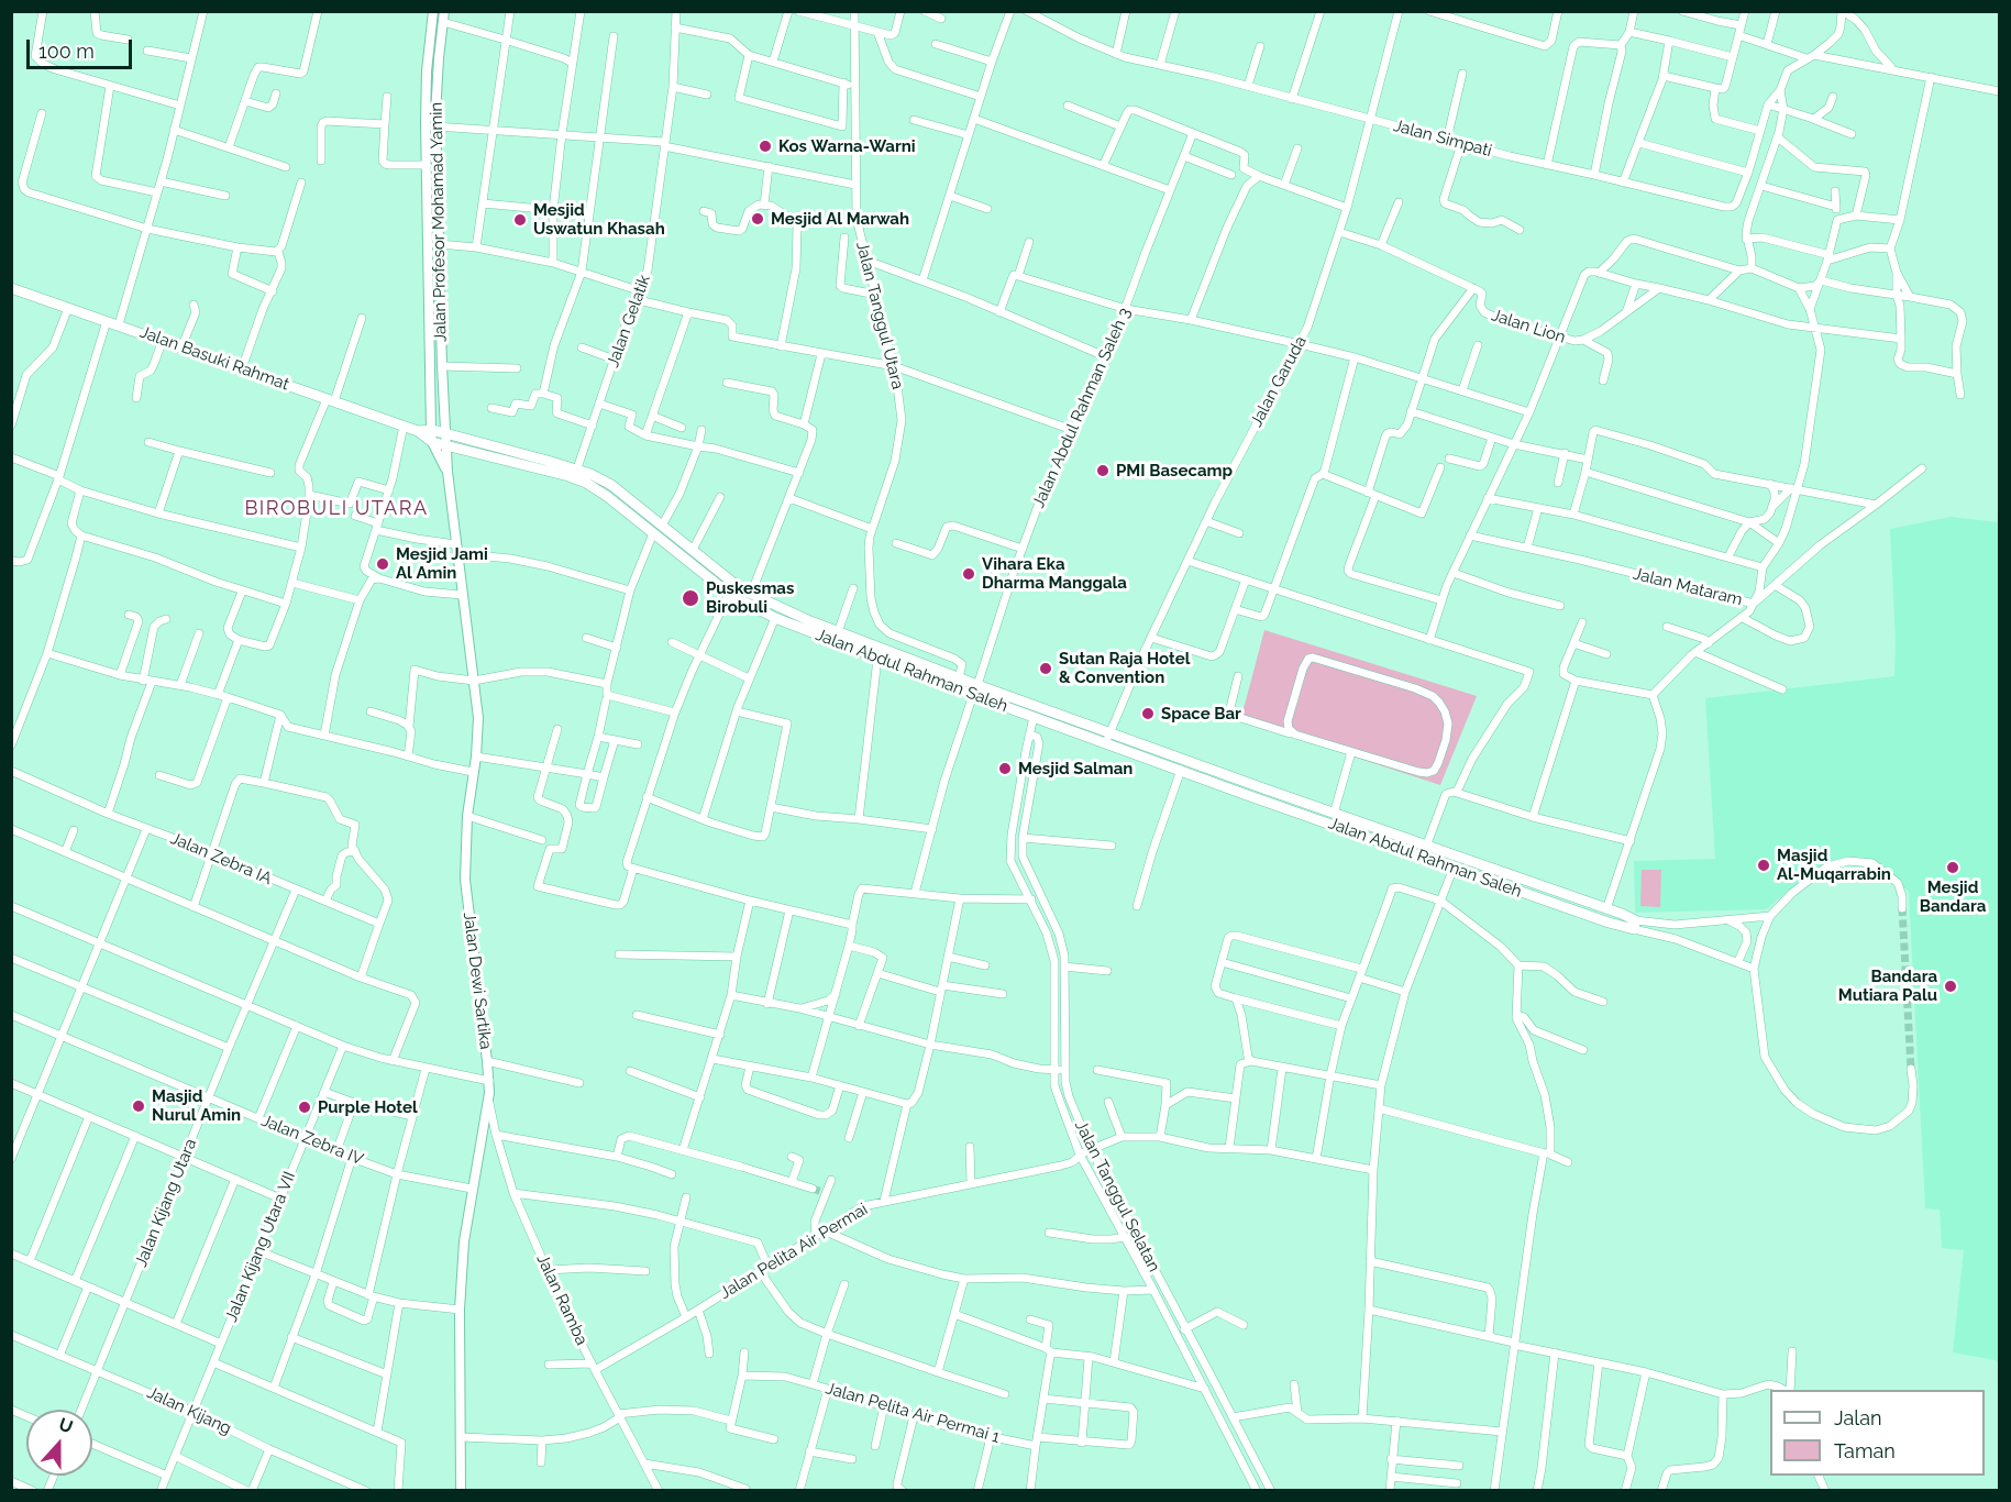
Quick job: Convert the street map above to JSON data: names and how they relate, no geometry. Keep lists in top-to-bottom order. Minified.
{"streets":{"highway":["Jalan Basuki Rahmat","Jalan Abdul Rahman Saleh"],"main road":["Jalan Profesor Mohamad Yamin","Jalan Dewi Sartika"],"street":["Jalan Simpati","Jalan Tanggul Utara","Jalan Gelatik","Jalan Lion","Jalan Garuda","Jalan Abdul Rahman Saleh 3","Jalan Mataram","Jalan Zebra IA","Jalan Zebra IV","Jalan Tanggul Selatan","Jalan Kijang Utara","Jalan Kijang Utara VII","Jalan Pelita Air Permai","Jalan Ramba","Jalan Kijang","Jalan Pelita Air Permai 1"]},"crossings":[["Jalan Simpati","Jalan Garuda"],["Jalan Profesor Mohamad Yamin","Jalan Abdul Rahman Saleh"],["Jalan Profesor Mohamad Yamin","Jalan Dewi Sartika"],["Jalan Tanggul Utara","Jalan Abdul Rahman Saleh"],["Jalan Gelatik","Jalan Abdul Rahman Saleh"],["Jalan Basuki Rahmat","Jalan Abdul Rahman Saleh"],["Jalan Garuda","Jalan Abdul Rahman Saleh"],["Jalan Abdul Rahman Saleh 3","Jalan Abdul Rahman Saleh"],["Jalan Abdul Rahman Saleh","Jalan Dewi Sartika"],["Jalan Abdul Rahman Saleh","Jalan Tanggul Selatan"],["Jalan Zebra IA","Jalan Kijang Utara"],["Jalan Dewi Sartika","Jalan Zebra IV"],["Jalan Dewi Sartika","Jalan Ramba"],["Jalan Zebra IV","Jalan Kijang Utara"],["Jalan Zebra IV","Jalan Kijang Utara VII"],["Jalan Tanggul Selatan","Jalan Pelita Air Permai"],["Jalan Kijang Utara","Jalan Kijang"],["Jalan Kijang Utara VII","Jalan Kijang"],["Jalan Pelita Air Permai","Jalan Ramba"]],"districts":["BIROBULI UTARA"],"places":["Kos Warna-Warni","Mesjid Al Marwah","Mesjid Uswatun Khasah","PMI Basecamp","Mesjid Jami Al Amin","Vihara Eka Dharma Manggala","Puskesmas Birobuli","Sutan Raja Hotel & Convention","Space Bar","Mesjid Salman","Masjid Al-Muqarrabin","Mesjid Bandara","Bandara Mutiara Palu","Masjid Nurul Amin","Purple Hotel"],"legend":["Jalan","Taman"],"scale_bar":"100 m","north":"top"}
